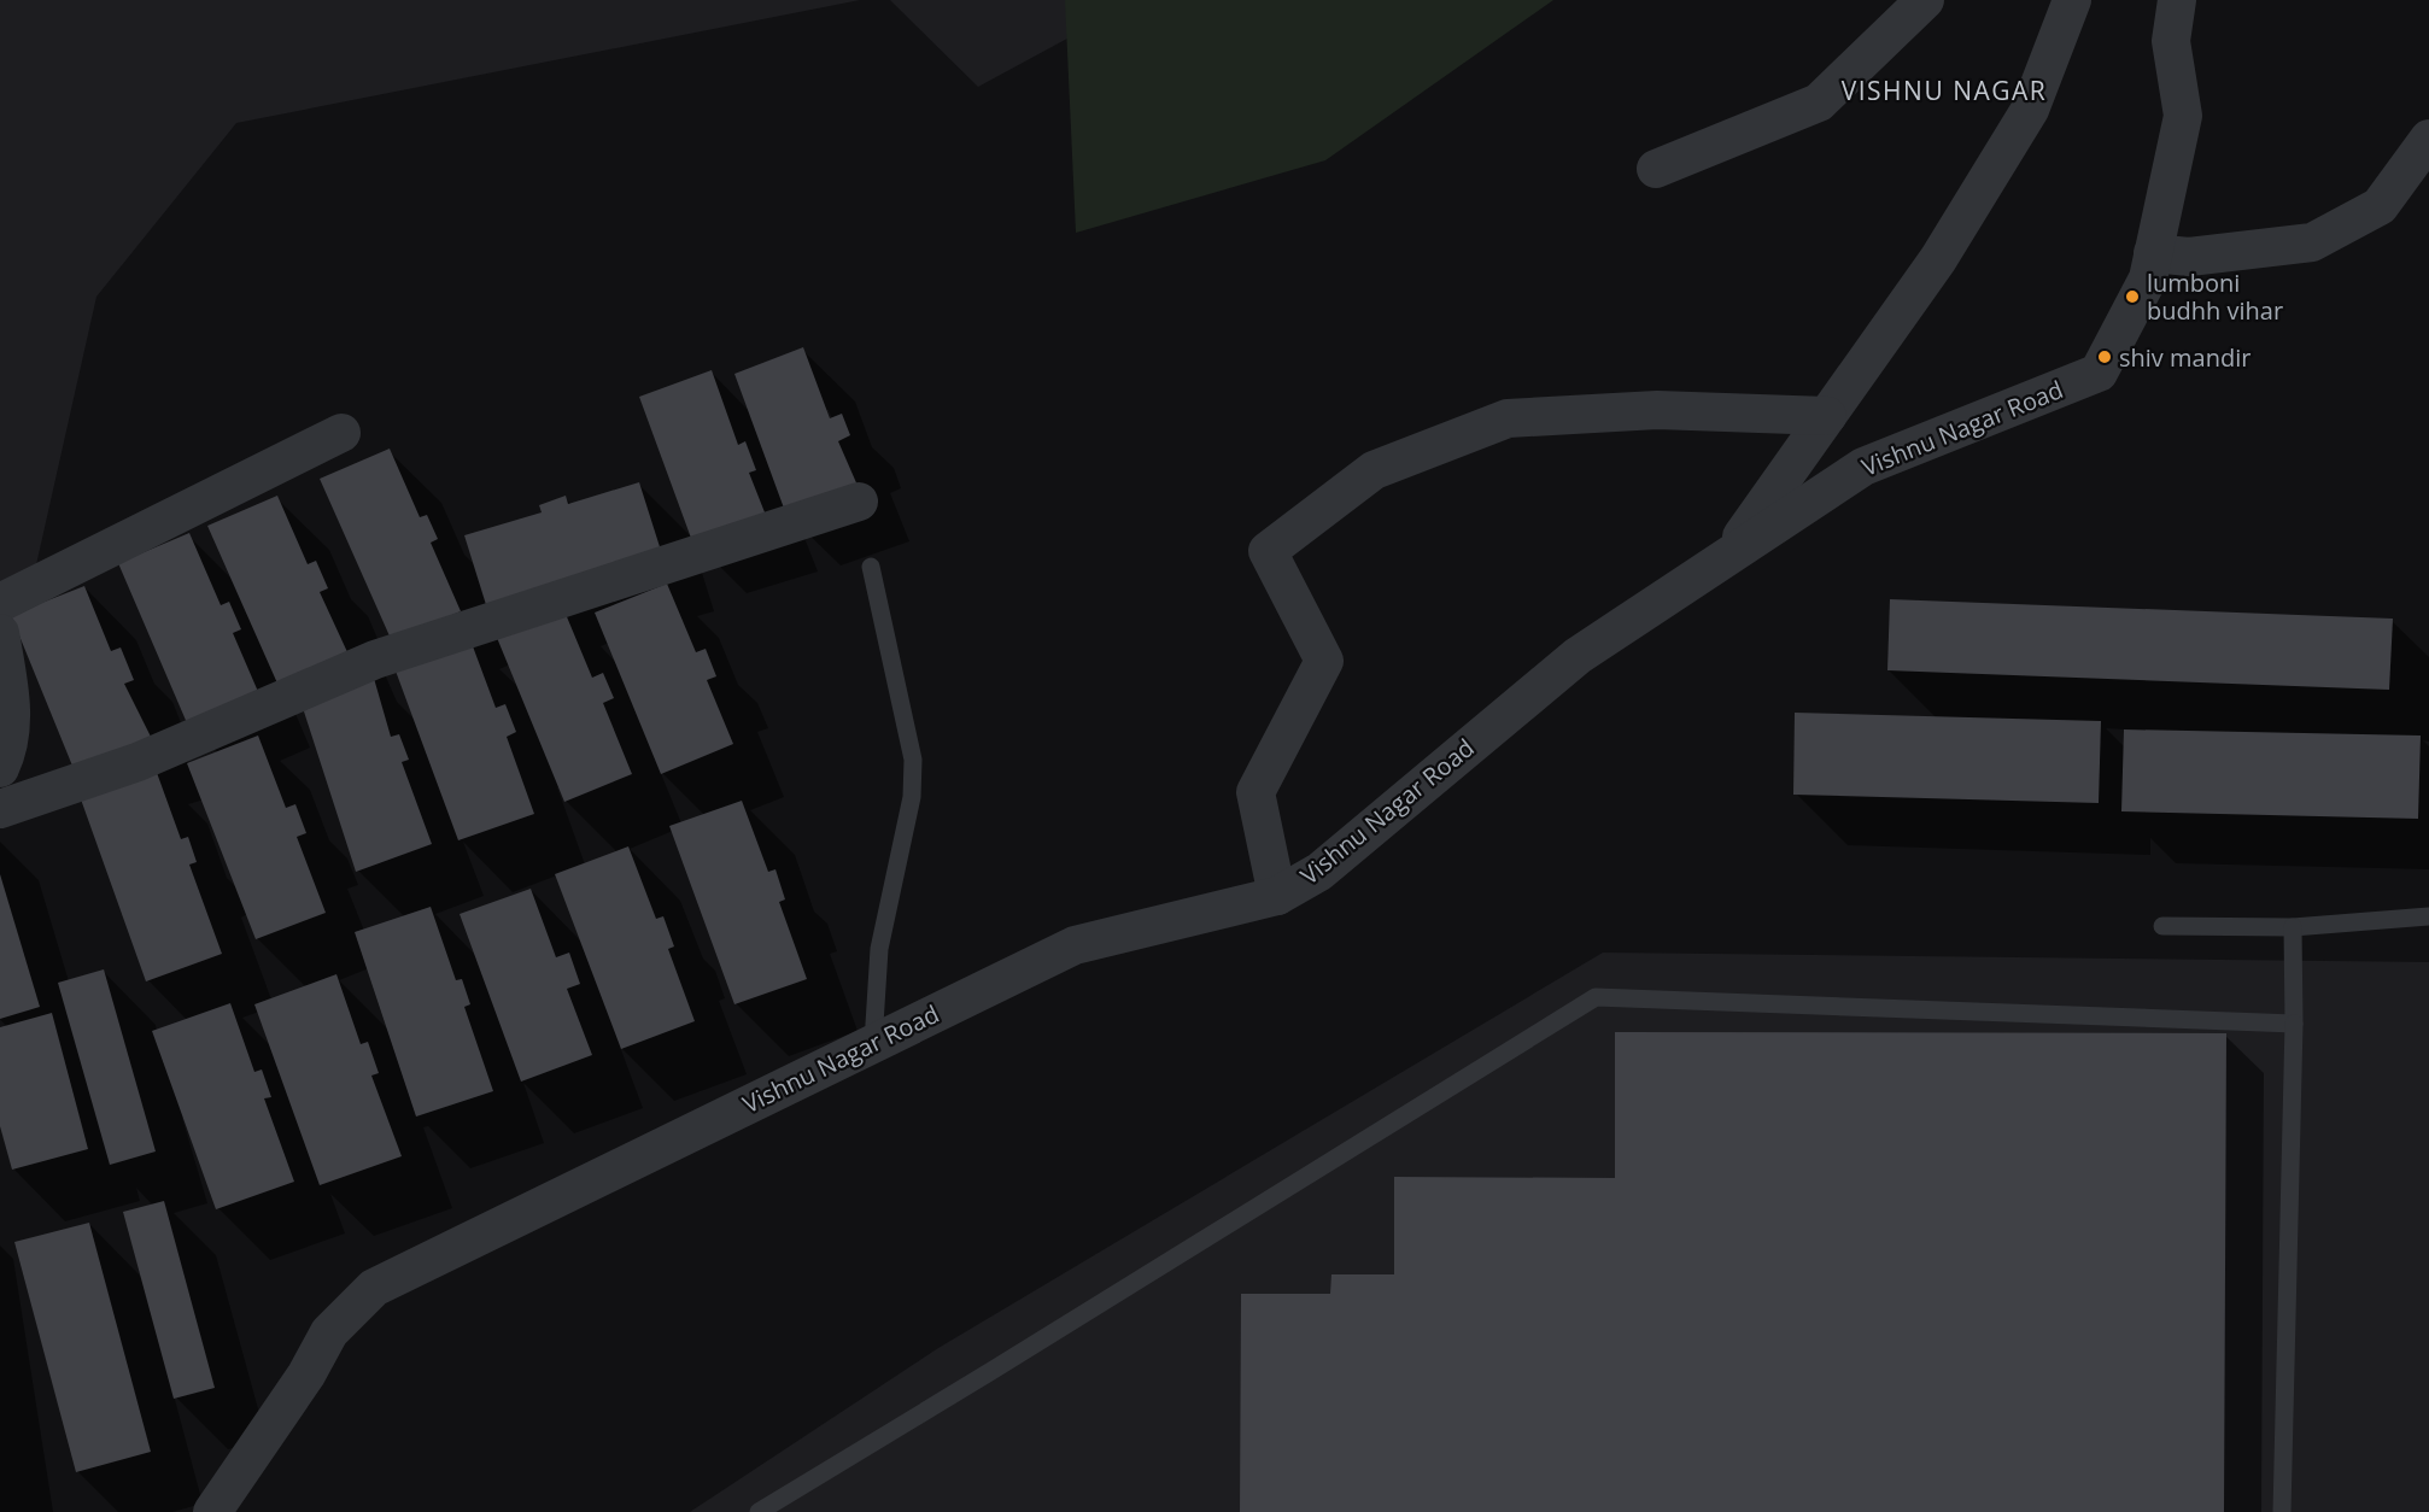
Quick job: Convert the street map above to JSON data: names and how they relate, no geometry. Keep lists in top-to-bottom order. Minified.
{"streets":{"street":["Vishnu Nagar Road"]},"districts":["VISHNU NAGAR"],"places":["lumboni budhh vihar","shiv mandir"]}
